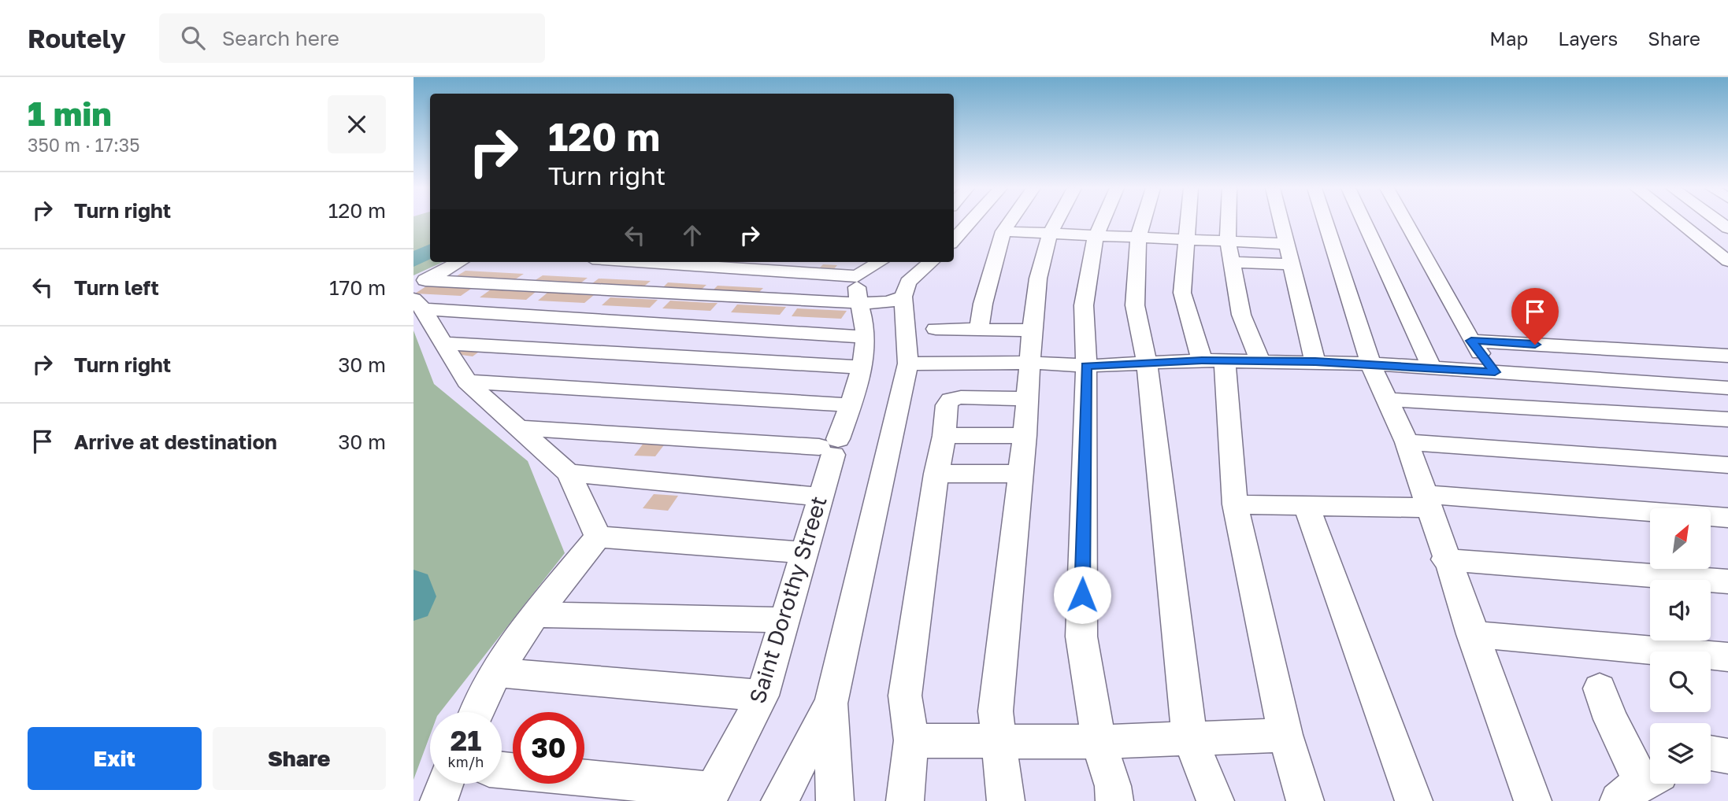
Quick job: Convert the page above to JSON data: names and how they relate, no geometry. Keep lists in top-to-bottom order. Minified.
{"streets":{"street":["Saint Dorothy Street"]},"north":"top right","page":{"header":"Routely","search":"Search here","nav":["Map","Layers","Share"],"heading":["1 min","350 m · 17:35"],"turn":["120 m","Turn right"],"list":[{"name":"Turn right","value":"120 m"},{"name":"Turn left","value":"170 m"},{"name":"Turn right","value":"30 m"},{"name":"Arrive at destination","value":"30 m"}],"speed":"21 km/h","limit":"30","buttons":["Exit","Share"]}}
